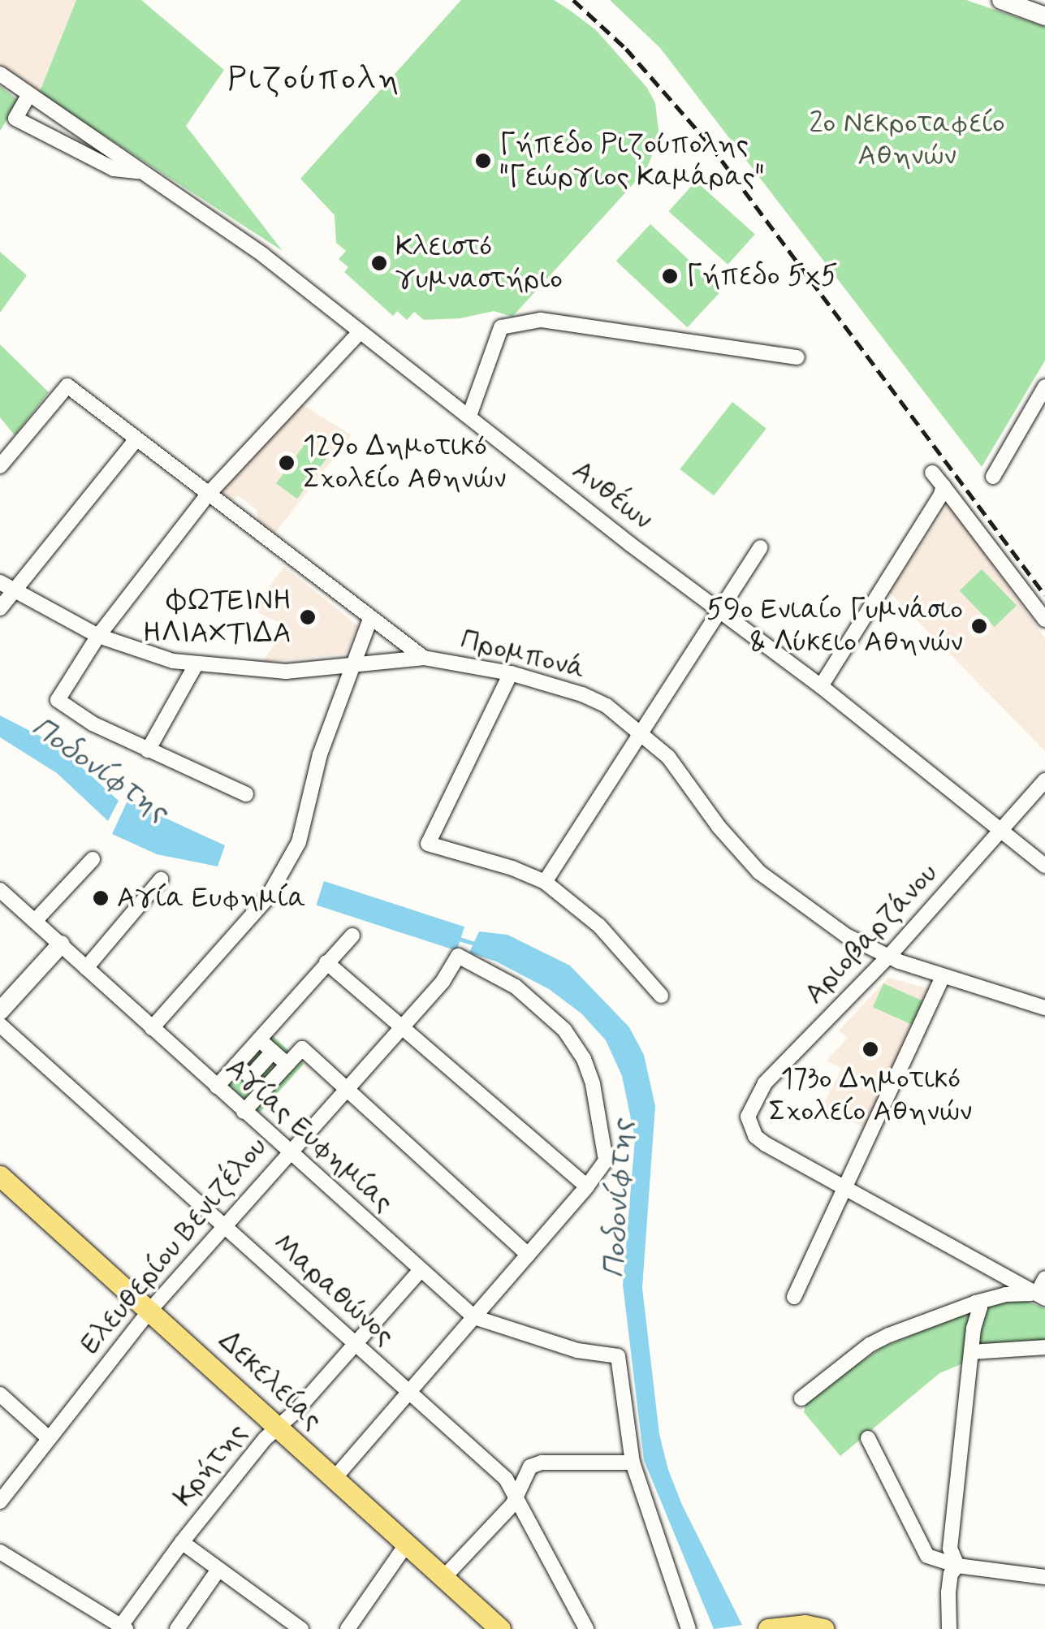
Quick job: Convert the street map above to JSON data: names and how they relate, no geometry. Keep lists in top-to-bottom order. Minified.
{"streets":{"main road":["Δεκελείας"],"street":["Ανθέων","Προμπονά","Αριοβαρζάνου","Αγίας Ευφημίας","Ελευθερίου Βενιζέλου","Μαραθώνος","Κρήτης"]},"crossings":[["Ανθέων","Αριοβαρζάνου"],["Προμπονά","Αριοβαρζάνου"],["Αγίας Ευφημίας","Ελευθερίου Βενιζέλου"],["Αγίας Ευφημίας","Κρήτης"],["Ελευθερίου Βενιζέλου","Μαραθώνος"],["Ελευθερίου Βενιζέλου","Δεκελείας"],["Μαραθώνος","Κρήτης"],["Δεκελείας","Κρήτης"]],"districts":["Ριζούπολη"],"water":["Ποδονίφτης"],"parks":["2ο Νεκροταφείο Αθηνών"],"places":["Γήπεδο Ριζούπολης \"Γεώργιος Καμάρας\"","Κλειστό γυμναστήριο","Γήπεδο 5x5","129ο Δημοτικό Σχολείο Αθηνών","ΦΩΤΕΙΝΗ ΗΛΙΑΧΤΙΔΑ","59ο Ενιαίο Γυμνάσιο & Λύκειο Αθηνών","Αγία Ευφημία","173ο Δημοτικό Σχολείο Αθηνών"]}
